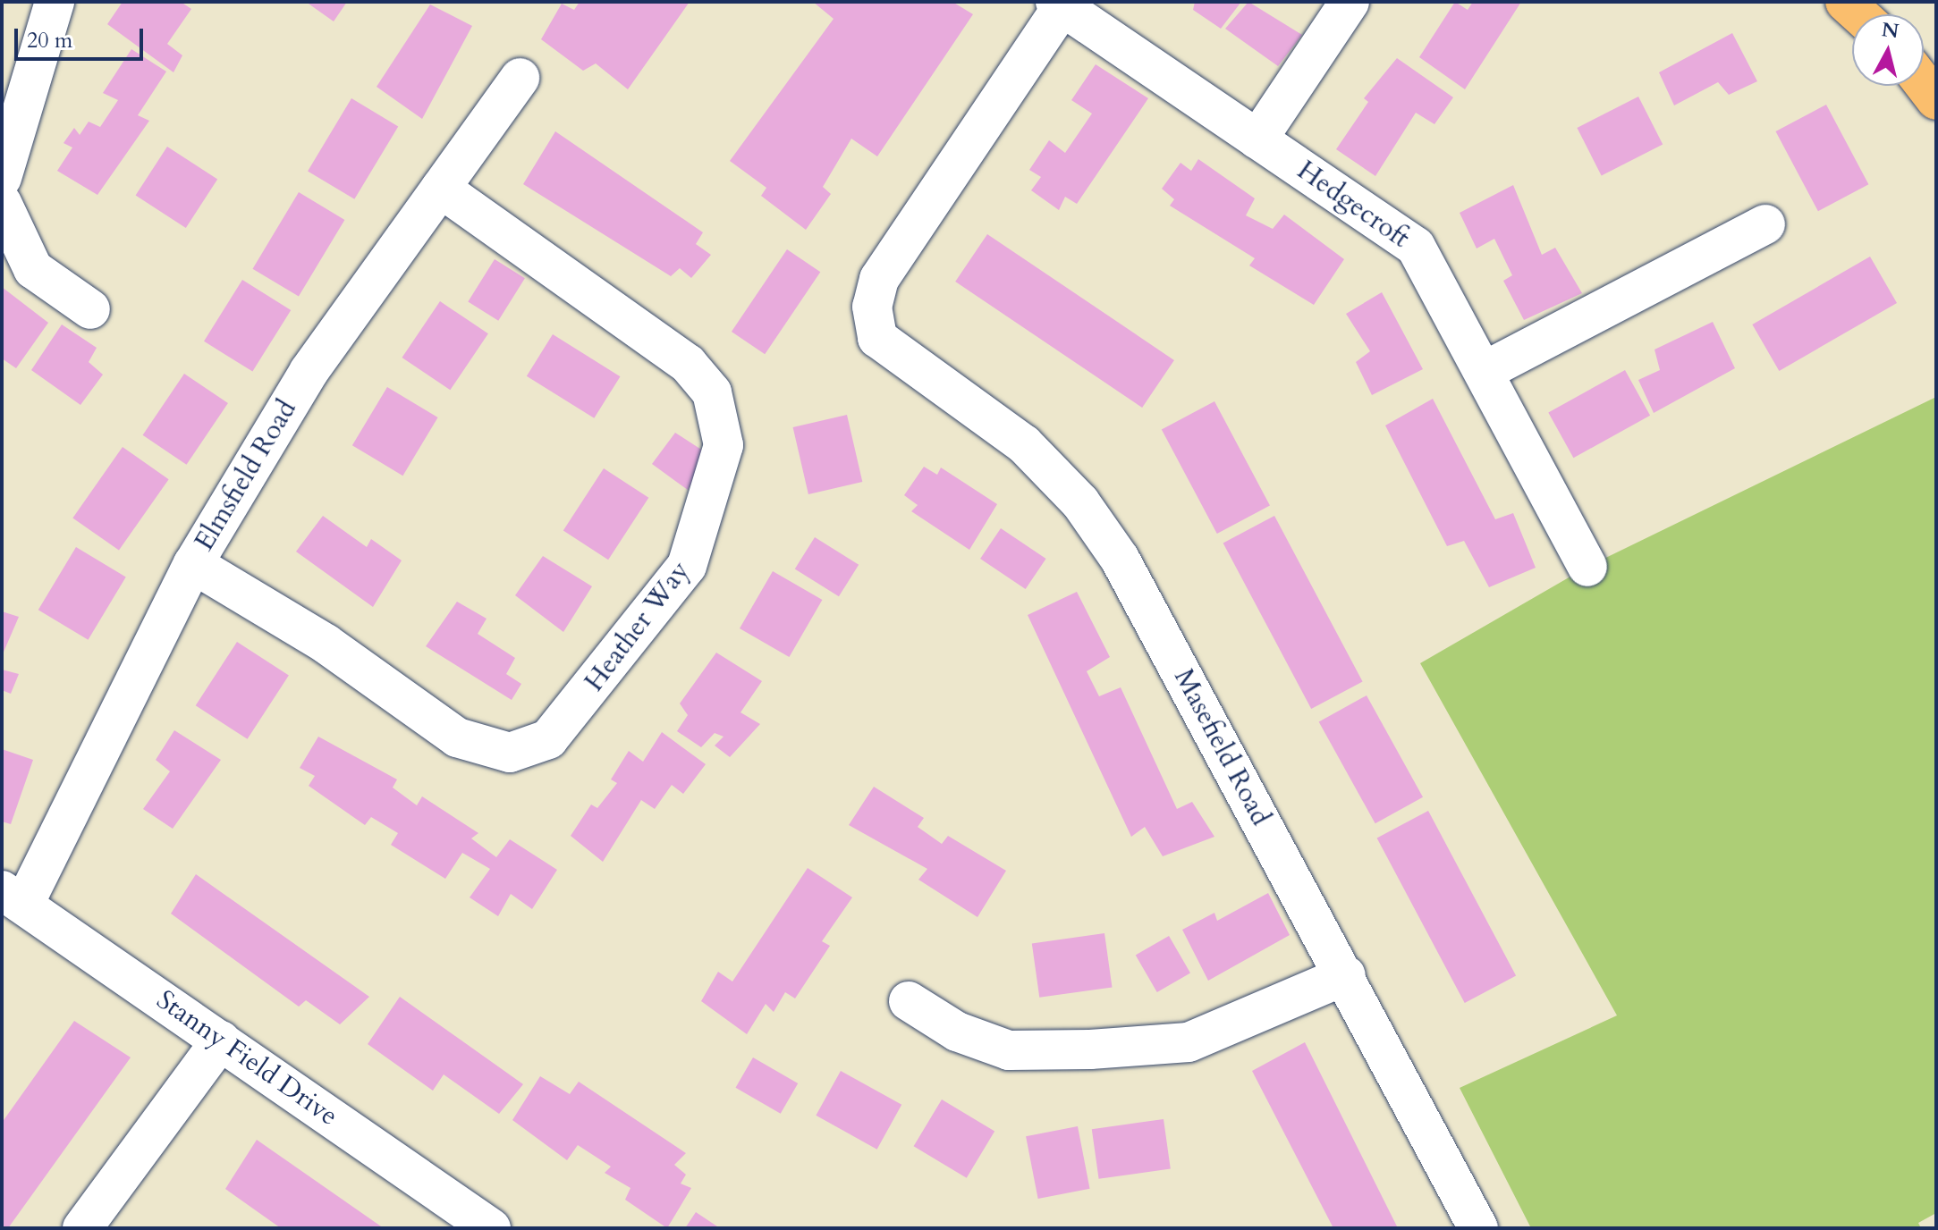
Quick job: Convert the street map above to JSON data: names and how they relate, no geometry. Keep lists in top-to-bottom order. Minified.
{"streets":{"street":["Hedgecroft","Elmsfield Road","Heather Way","Masefield Road","Stanny Field Drive"]},"crossings":[["Hedgecroft","Masefield Road"],["Elmsfield Road","Heather Way"],["Elmsfield Road","Stanny Field Drive"]],"scale_bar":"20 m","north":"top"}
